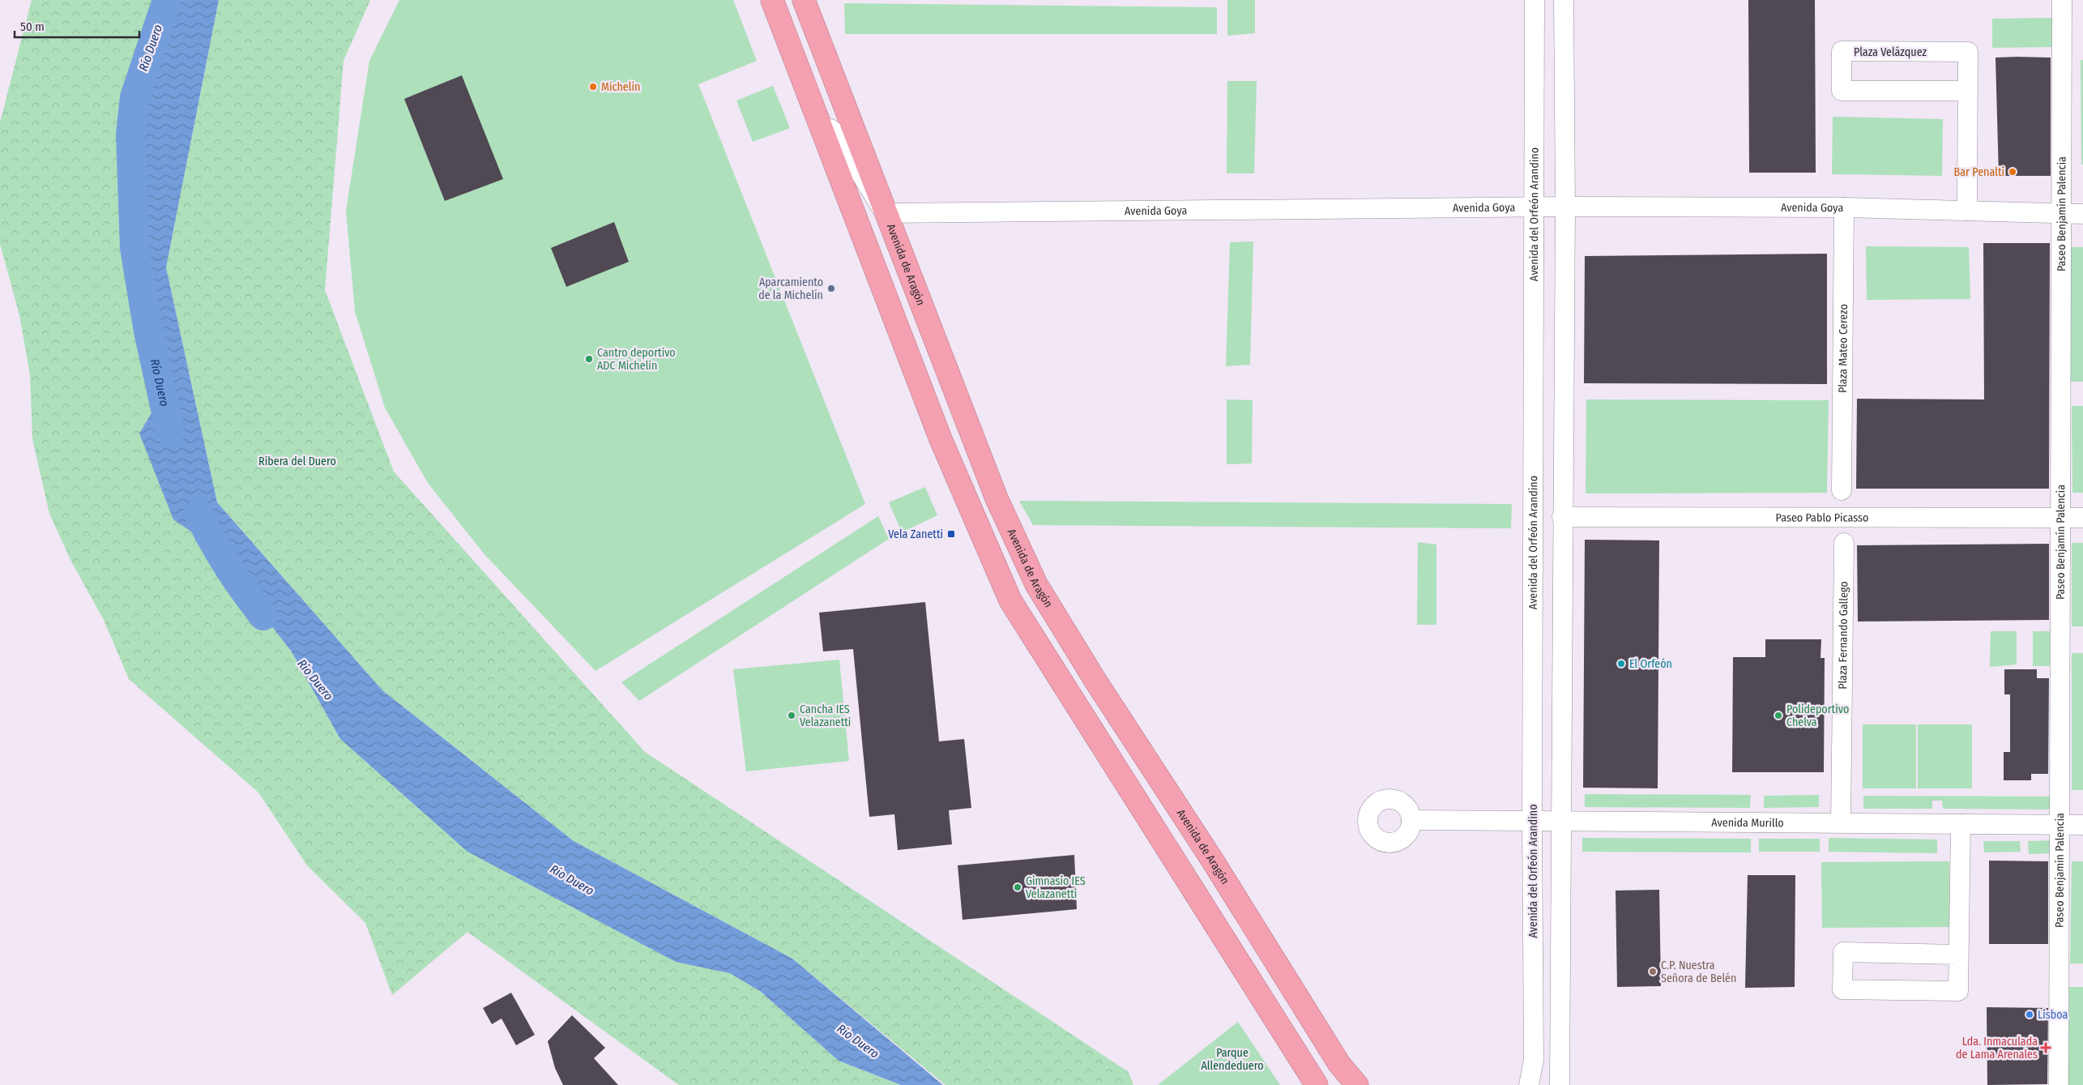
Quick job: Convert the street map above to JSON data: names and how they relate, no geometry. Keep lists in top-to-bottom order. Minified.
{"streets":{"highway":["Avenida de Aragón"],"street":["Plaza Velázquez","Avenida Goya","Avenida del Orfeón Arandino","Paseo Benjamín Palencia","Plaza Mateo Cerezo","Paseo Pablo Picasso","Plaza Fernando Gallego","Avenida Murillo"]},"crossings":[["Plaza Velázquez","Avenida Goya"],["Avenida Goya","Avenida del Orfeón Arandino"],["Avenida Goya","Paseo Benjamín Palencia"],["Avenida Goya","Avenida de Aragón"],["Avenida Goya","Plaza Mateo Cerezo"],["Avenida del Orfeón Arandino","Avenida Murillo"],["Paseo Benjamín Palencia","Paseo Pablo Picasso"],["Paseo Benjamín Palencia","Avenida Murillo"],["Plaza Fernando Gallego","Avenida Murillo"]],"water":["Río Duero"],"parks":["Ribera del Duero","Parque Allendeduero"],"places":{"other":["Michelin","Bar Penalti","Aparcamiento de la Michelín","Cantro deportivo ADC Michelin","El Orfeón","Cancha IES Velazanetti","Polideportivo Chelva","Gimnasio IES Velazanetti","C.P. Nuestra Señora de Belén","Lisboa"],"transit":["Vela Zanetti"],"health":["Lda. Inmaculada de Lama Arenales"]},"scale_bar":"50 m"}
